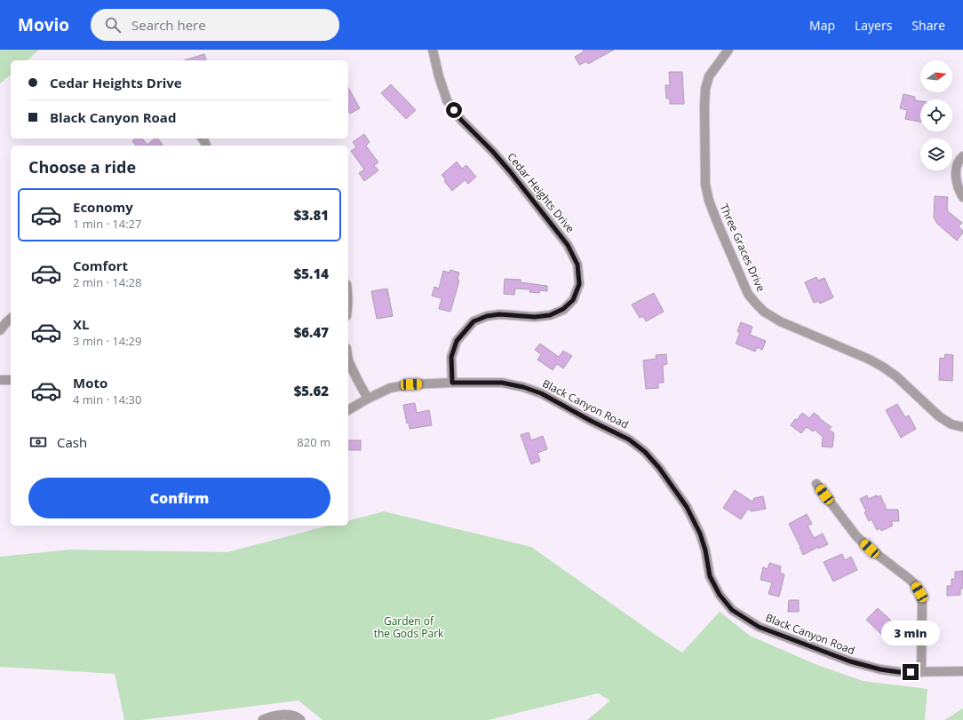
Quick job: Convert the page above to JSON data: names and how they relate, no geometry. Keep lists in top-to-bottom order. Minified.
{"streets":{"street":["Cedar Heights Drive","Three Graces Drive","Black Canyon Road"]},"crossings":[["Cedar Heights Drive","Black Canyon Road"]],"parks":["Garden of the Gods Park"],"north":"right","page":{"header":"Movio","search":"Search here","nav":["Map","Layers","Share"],"banner":["Cedar Heights Drive","Black Canyon Road"],"heading":"Choose a ride","list":[{"name":"Economy","note":"1 min · 14:27","value":"$3.81"},{"name":"Comfort","note":"2 min · 14:28","value":"$5.14"},{"name":"XL","note":"3 min · 14:29","value":"$6.47"},{"name":"Moto","note":"4 min · 14:30","value":"$5.62"}],"pay":["Cash","820 m"],"buttons":"Confirm","bubble":"3 min"}}
